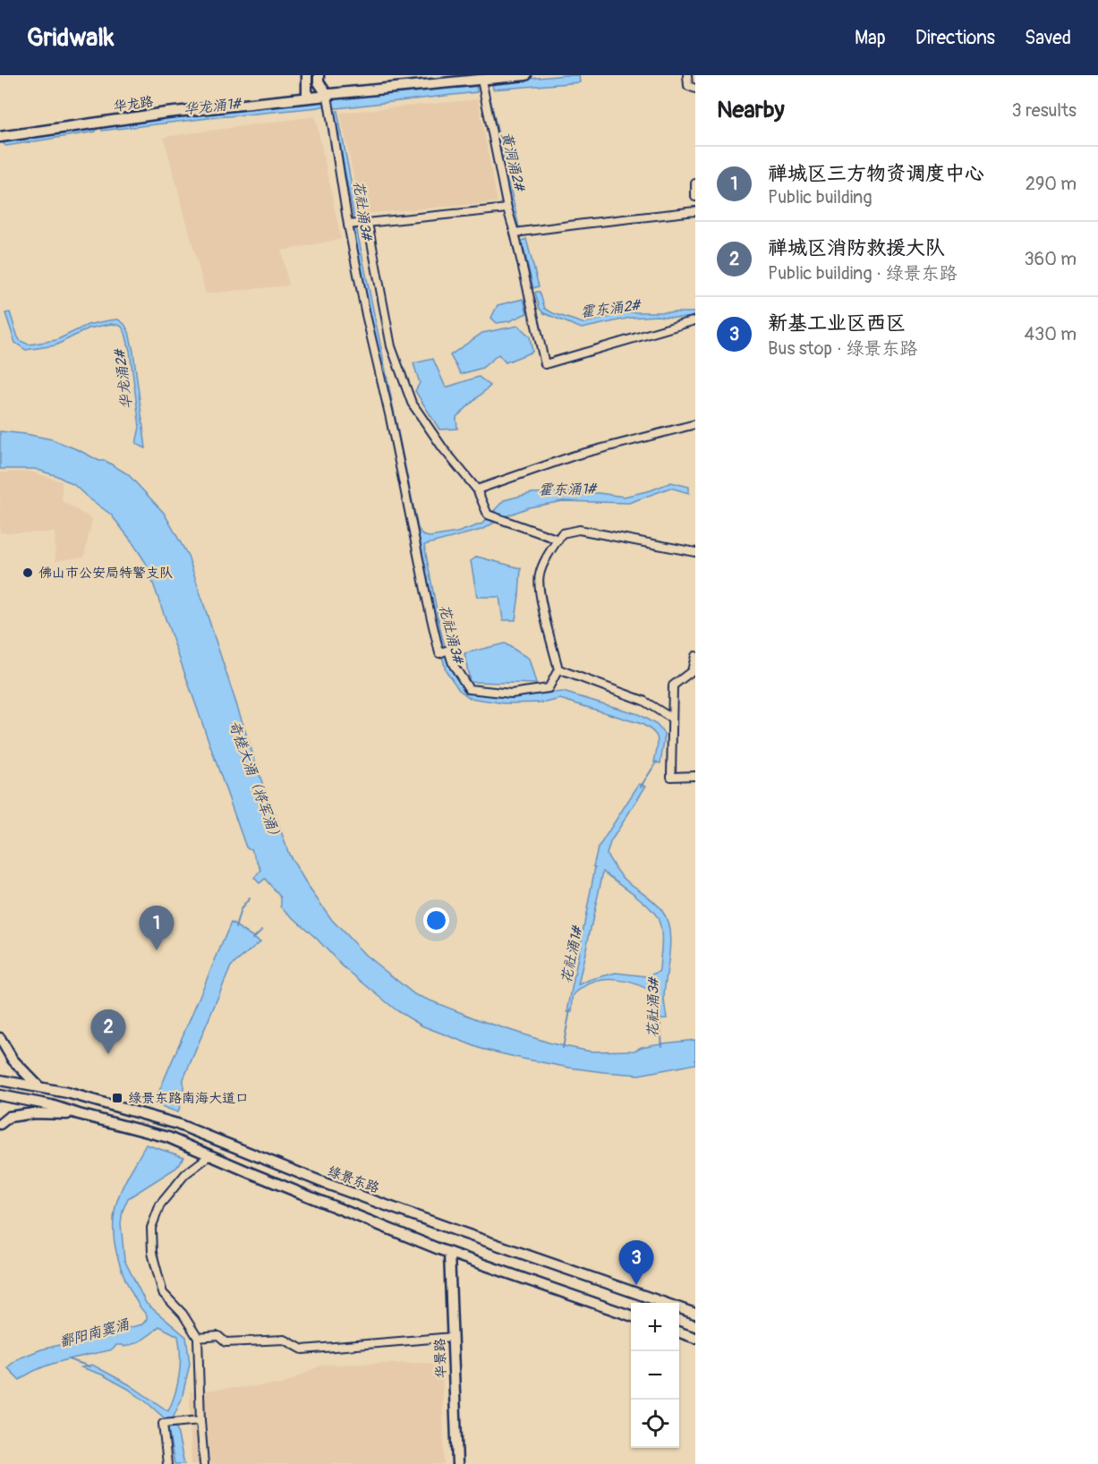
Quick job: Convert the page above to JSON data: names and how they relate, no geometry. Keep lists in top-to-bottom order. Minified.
{"streets":{"main road":["华龙路","绿景东路","华景路"]},"water":["华龙涌1#","黄洞涌2#","花社涌3#","霍东涌2#","华龙涌2#","霍东涌1#","奇槎大涌（将军涌）","花社涌1#","鄱阳南窦涌"],"places":{"other":["佛山市公安局特警支队"],"transit":["绿景东路南海大道口"]},"page":{"header":"Gridwalk","nav":["Map","Directions","Saved"],"heading":["Nearby","3 results"],"list":[{"mark":"1","name":"禅城区三方物资调度中心","note":"Public building","value":"290 m"},{"mark":"2","name":"禅城区消防救援大队","note":"Public building · 绿景东路","value":"360 m"},{"mark":"3","name":"新基工业区西区","note":"Bus stop · 绿景东路","value":"430 m"}],"pins":["1","2","3"],"map_buttons":["+","−"]}}
